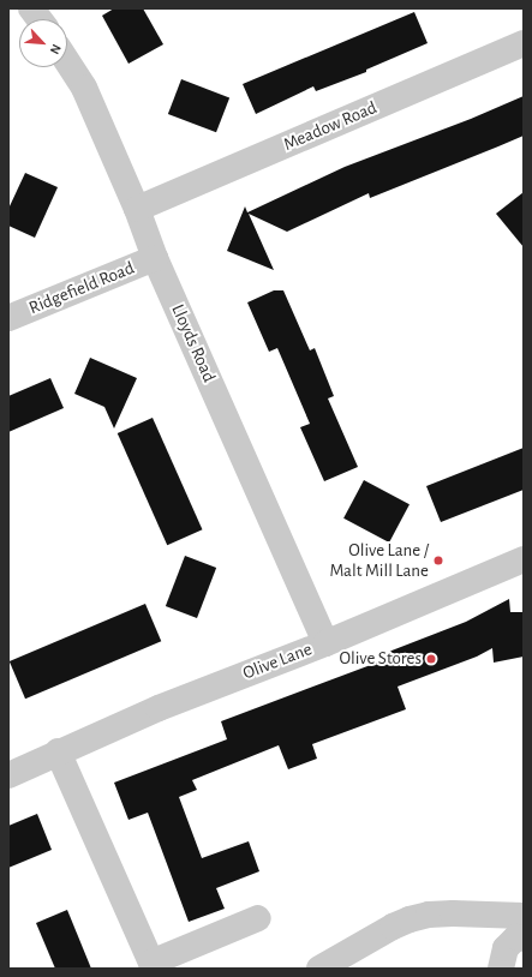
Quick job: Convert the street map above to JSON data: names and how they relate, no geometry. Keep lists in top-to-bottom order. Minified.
{"streets":{"street":["Meadow Road","Ridgefield Road","Lloyds Road","Olive Lane"]},"crossings":[["Meadow Road","Lloyds Road"],["Ridgefield Road","Lloyds Road"],["Lloyds Road","Olive Lane"]],"places":["Olive Lane / Malt Mill Lane","Olive Stores"],"north":"bottom right"}
